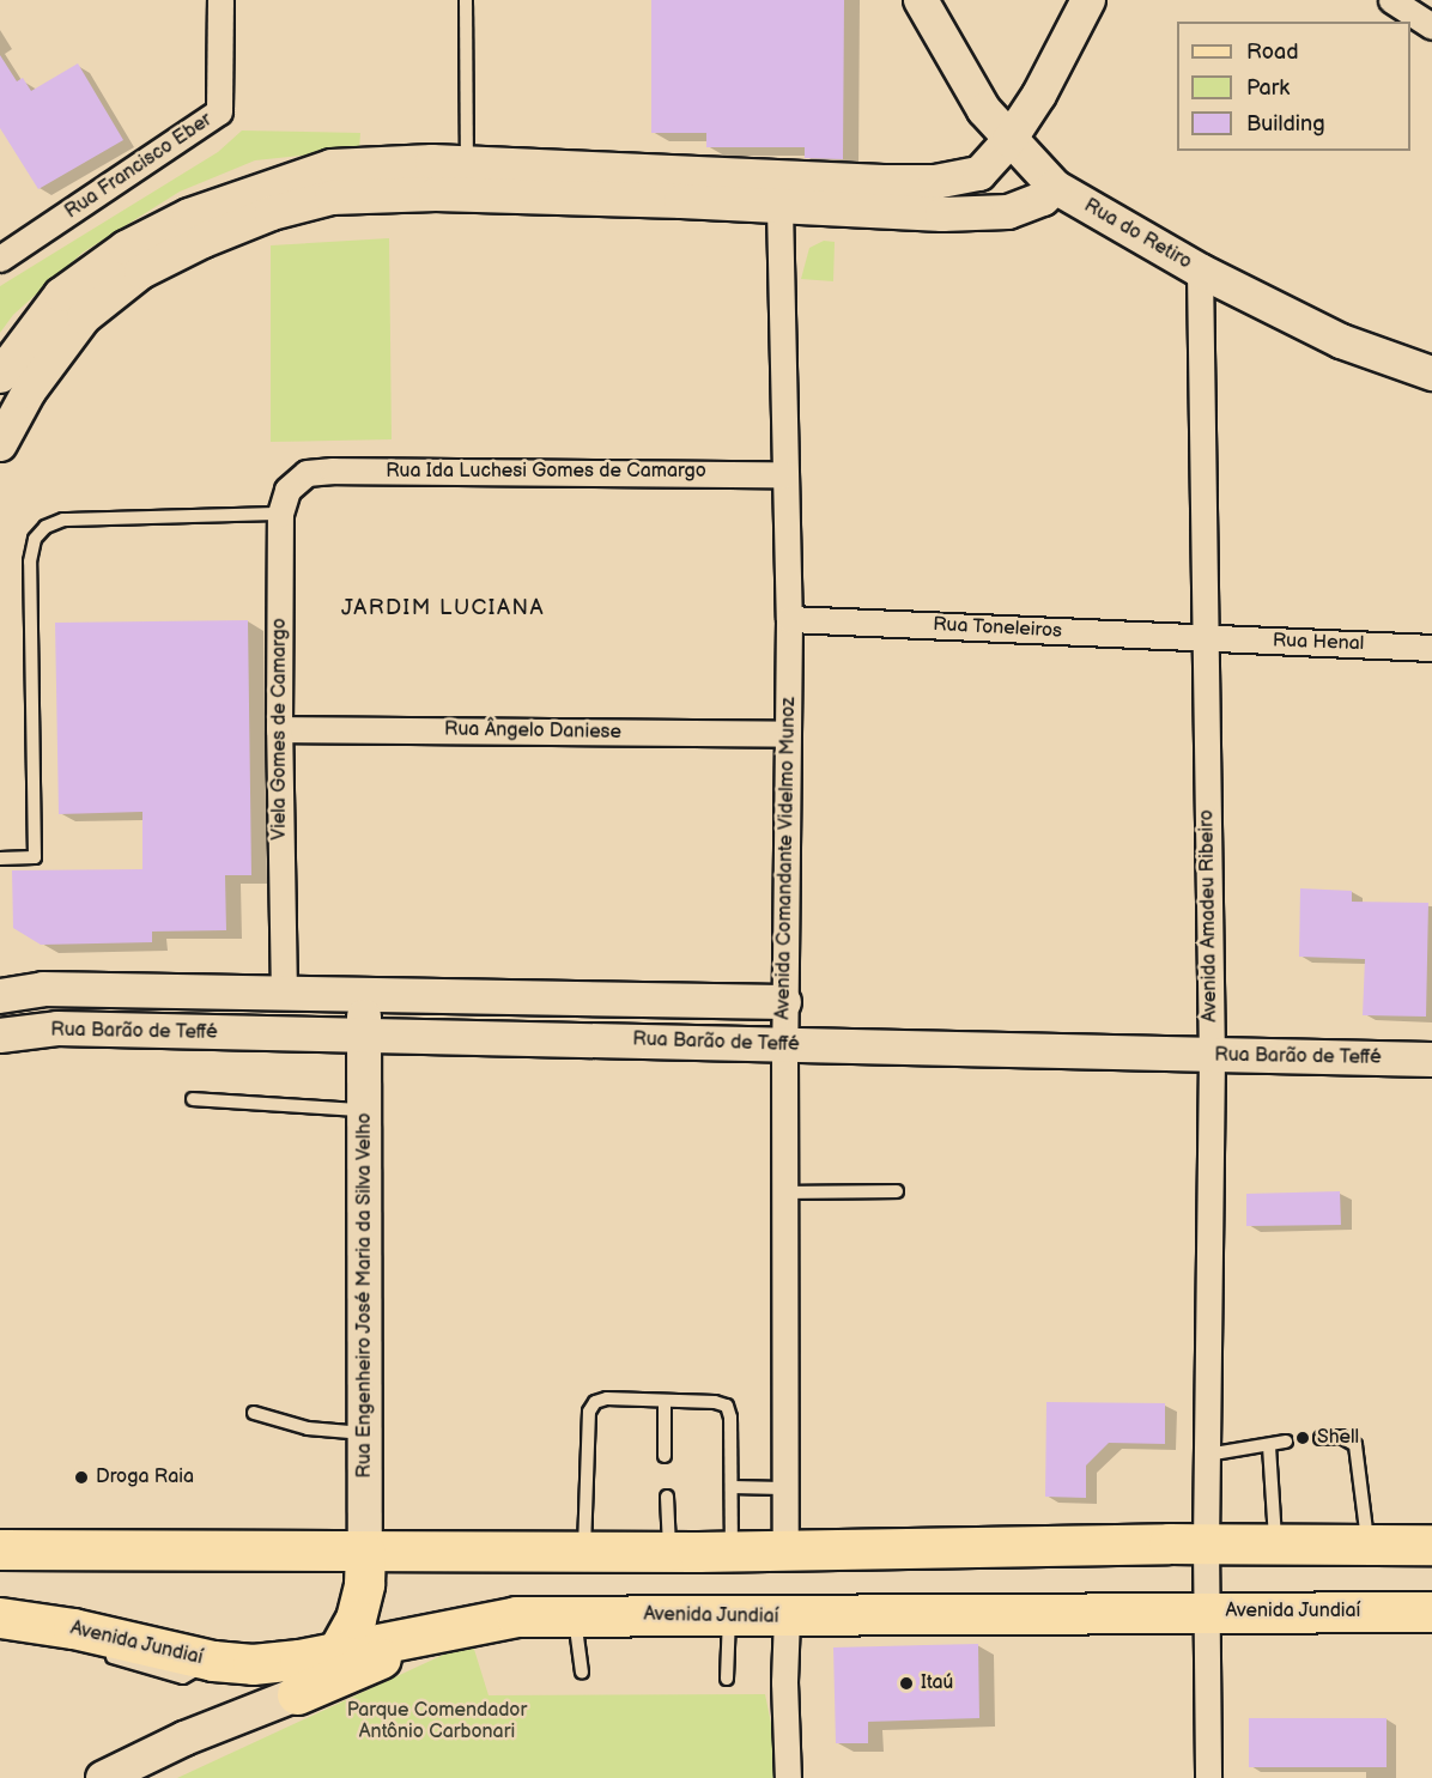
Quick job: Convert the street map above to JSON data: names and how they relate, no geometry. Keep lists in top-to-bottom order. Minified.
{"streets":{"main road":["Rua do Retiro","Rua Barão de Teffé","Rua Engenheiro José Maria da Silva Velho","Avenida Jundiaí"],"street":["Rua Francisco Eber","Rua Ida Luchesi Gomes de Camargo","Rua Toneleiros","Rua Henal","Viela Gomes de Camargo","Rua Ângelo Daniese","Avenida Comandante Videlmo Munoz","Avenida Amadeu Ribeiro"]},"crossings":[["Rua do Retiro","Avenida Amadeu Ribeiro"],["Rua Ida Luchesi Gomes de Camargo","Viela Gomes de Camargo"],["Rua Ida Luchesi Gomes de Camargo","Avenida Comandante Videlmo Munoz"],["Rua Toneleiros","Rua Henal"],["Rua Toneleiros","Avenida Comandante Videlmo Munoz"],["Rua Toneleiros","Avenida Amadeu Ribeiro"],["Rua Henal","Avenida Amadeu Ribeiro"],["Viela Gomes de Camargo","Rua Ângelo Daniese"],["Viela Gomes de Camargo","Rua Barão de Teffé"],["Rua Ângelo Daniese","Avenida Comandante Videlmo Munoz"],["Avenida Comandante Videlmo Munoz","Rua Barão de Teffé"],["Avenida Amadeu Ribeiro","Rua Barão de Teffé"],["Avenida Amadeu Ribeiro","Avenida Jundiaí"],["Rua Barão de Teffé","Rua Engenheiro José Maria da Silva Velho"]],"districts":["JARDIM LUCIANA"],"parks":["Parque Comendador Antônio Carbonari"],"places":["Shell","Droga Raia","Itaú"],"legend":["Road","Park","Building"]}
